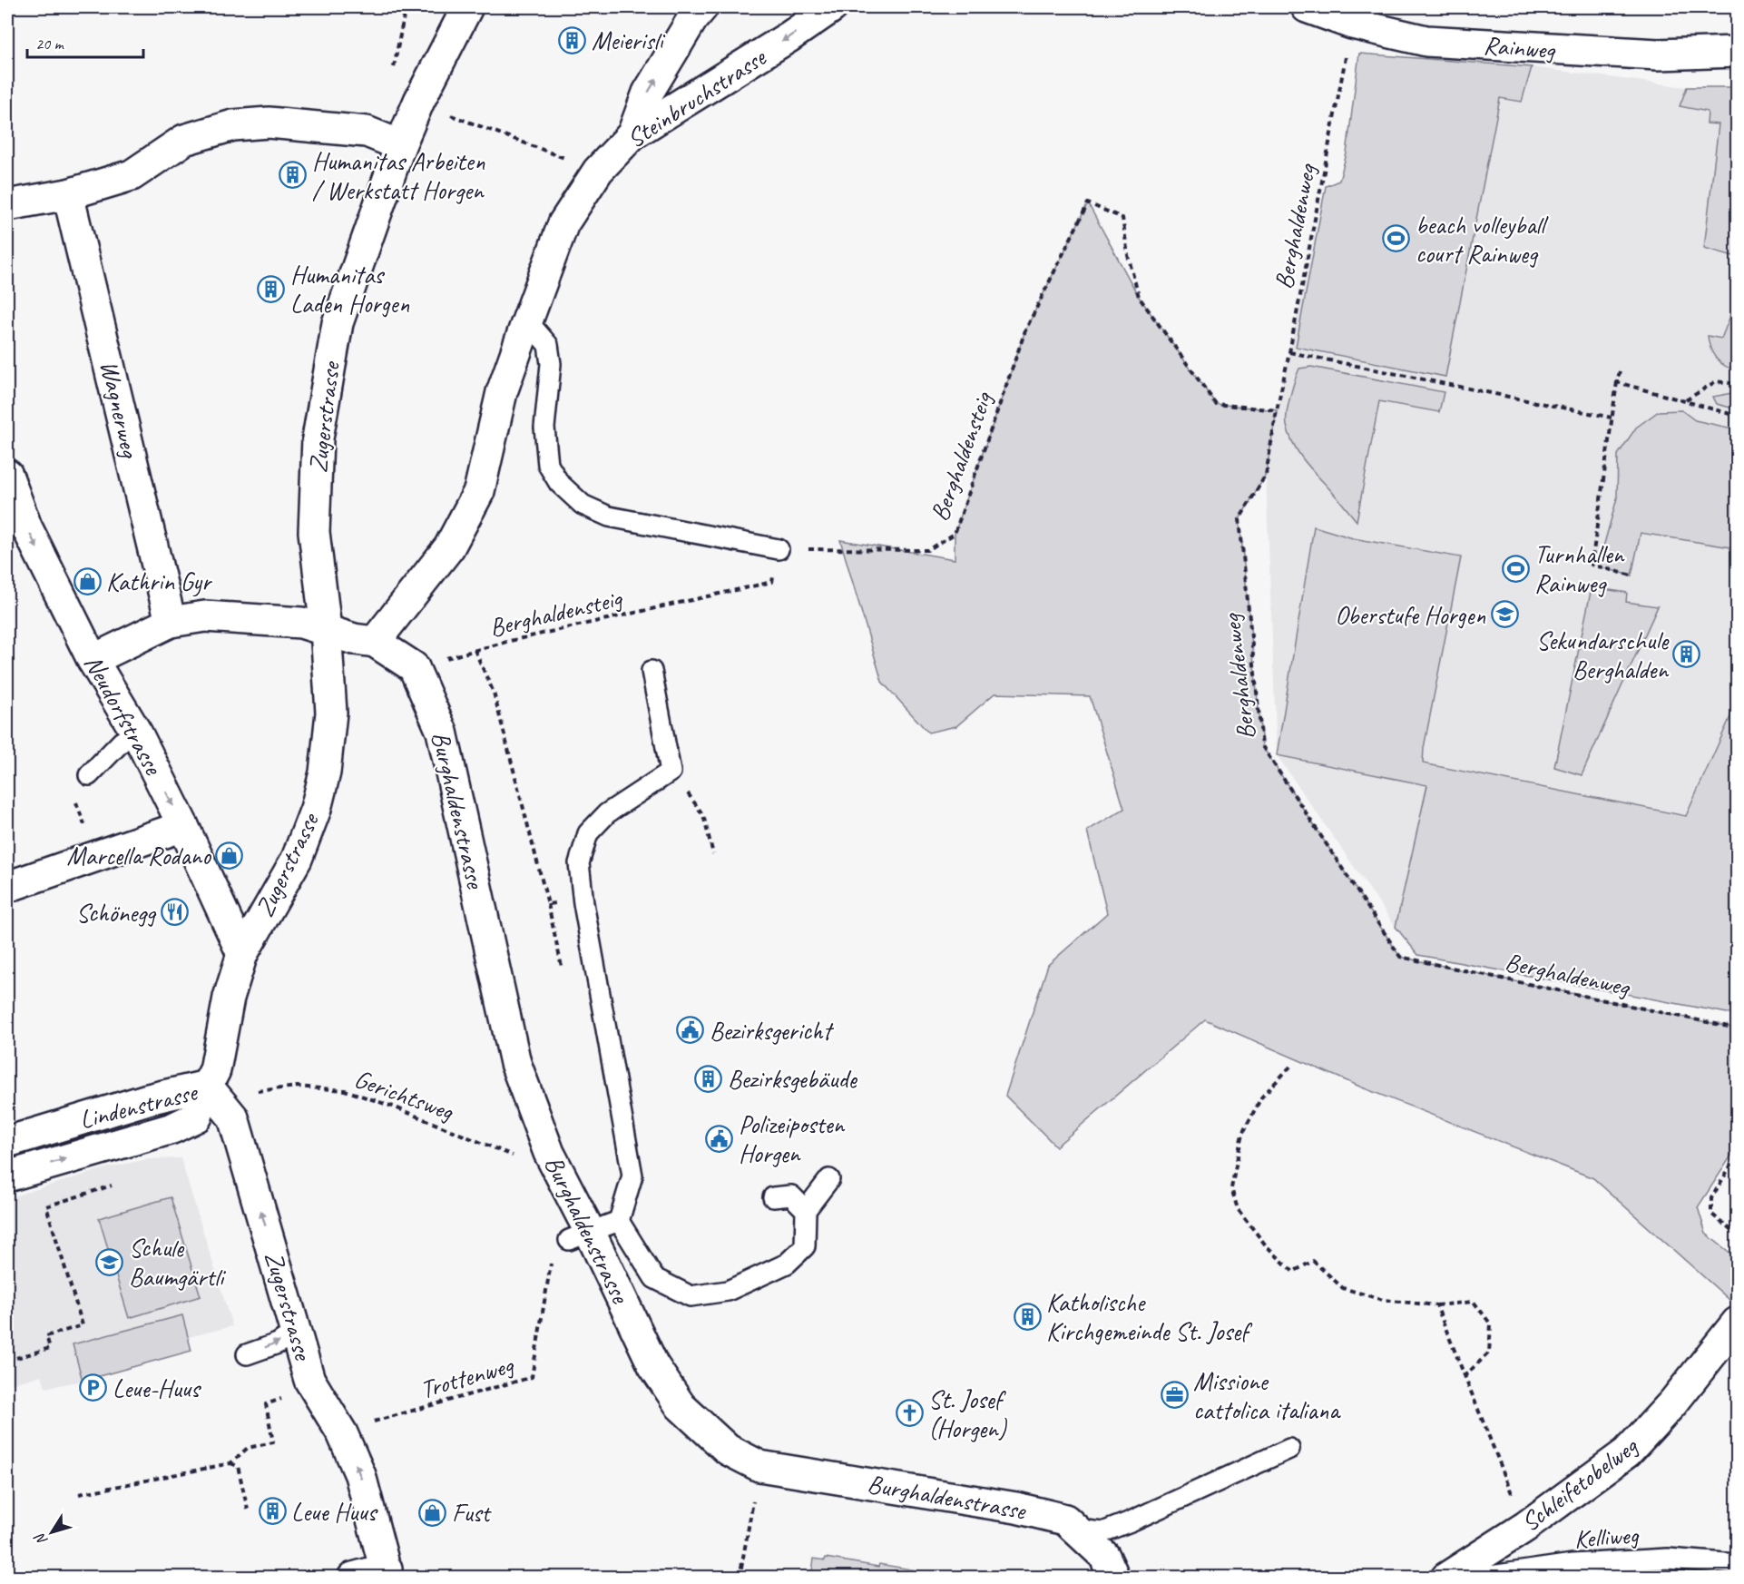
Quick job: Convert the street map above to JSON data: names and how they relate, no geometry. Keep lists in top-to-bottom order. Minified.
{"streets":{"street":["Rainweg","Steinbruchstrasse","Wagnerweg","Zugerstrasse","Neudorfstrasse","Burghaldenstrasse","Lindenstrasse","Schleifetobelweg"],"lane":["Kelliweg"],"path":["Berghaldenweg","Berghaldensteig","Gerichtsweg","Trottenweg"]},"crossings":[["Rainweg","Berghaldenweg"],["Steinbruchstrasse","Burghaldenstrasse"],["Berghaldenweg","Berghaldensteig"],["Wagnerweg","Burghaldenstrasse"],["Zugerstrasse","Neudorfstrasse"],["Zugerstrasse","Burghaldenstrasse"],["Zugerstrasse","Lindenstrasse"],["Neudorfstrasse","Burghaldenstrasse"],["Burghaldenstrasse","Trottenweg"]],"one_way":["Neudorfstrasse"],"places":{"building":["Meierisli","Humanitas Arbeiten / Werkstatt Horgen","Humanitas Laden Horgen","Sekundarschule Berghalden","Bezirksgebäude","Katholische Kirchgemeinde St. Josef","Leue Huus"],"sports":["beach volleyball court Rainweg","Turnhallen Rainweg"],"shop":["Kathrin Gyr","Marcella Rodano","Fust"],"school or university":["Oberstufe Horgen","Schule Baumgärtli"],"restaurant":["Schönegg"],"public building":["Bezirksgericht","Polizeiposten Horgen"],"parking":["Leue-Huus"],"office":["Missione cattolica italiana"],"church":["St. Josef (Horgen)"]},"scale_bar":"20 m","north":"bottom left"}
